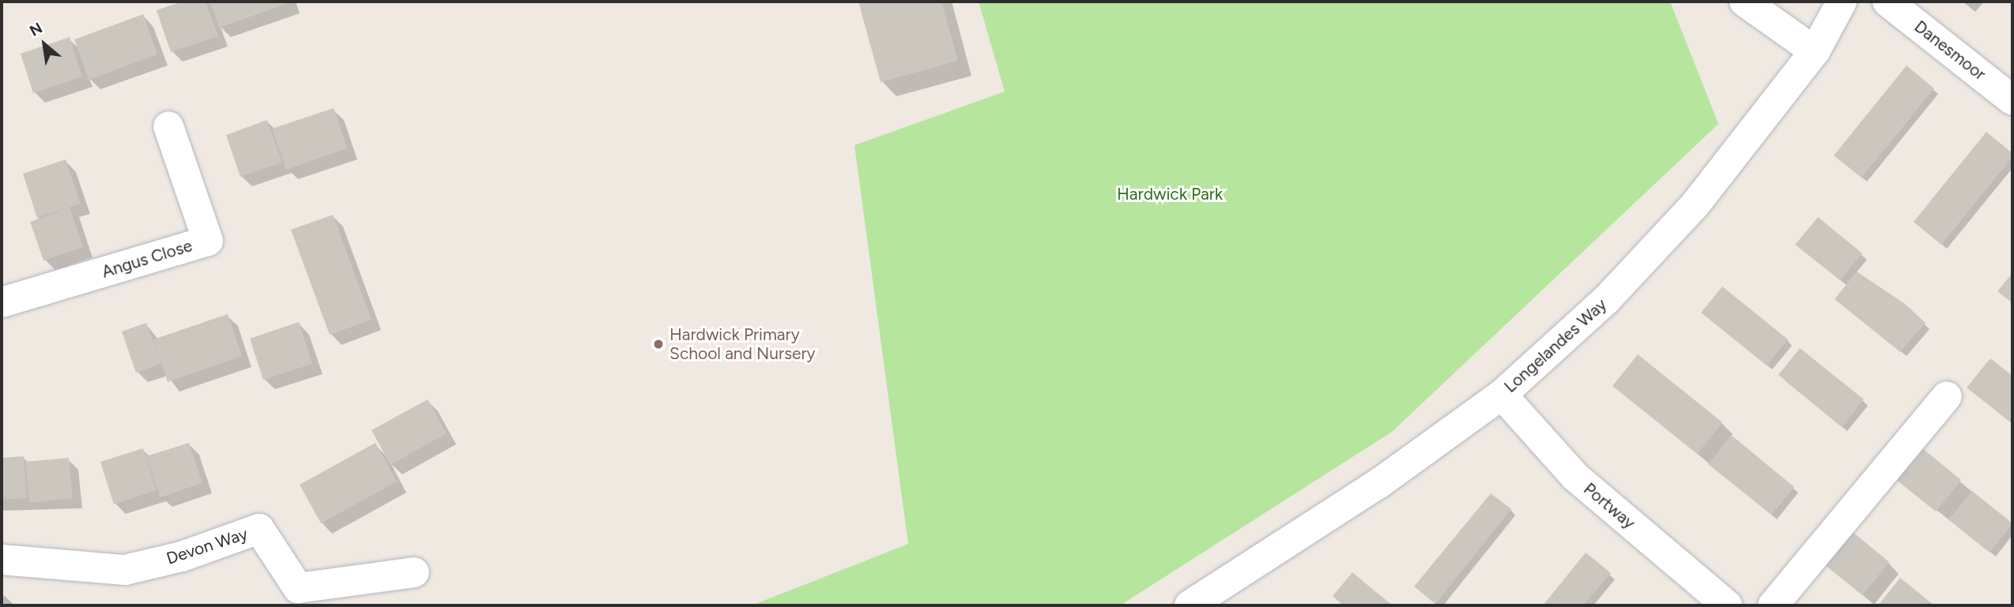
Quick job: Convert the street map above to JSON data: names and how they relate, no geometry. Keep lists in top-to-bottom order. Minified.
{"streets":{"street":["Danesmoor","Angus Close","Longelandes Way","Portway","Devon Way"]},"crossings":[["Longelandes Way","Portway"]],"parks":["Hardwick Park"],"places":["Hardwick Primary School and Nursery"],"north":"top left"}
